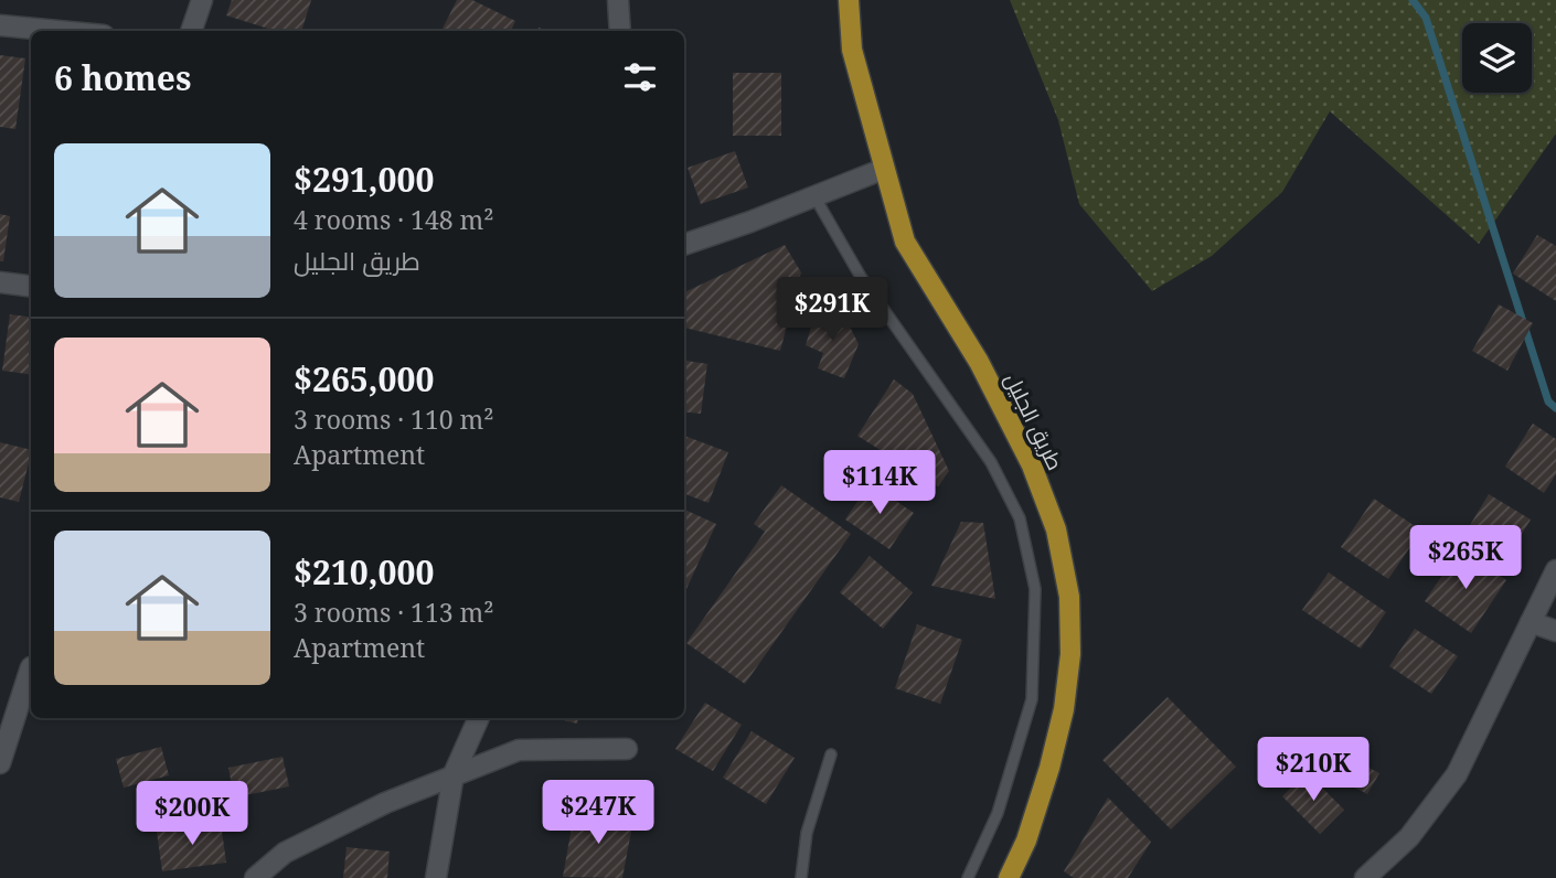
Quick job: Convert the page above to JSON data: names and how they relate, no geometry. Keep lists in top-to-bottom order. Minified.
{"streets":{"main road":["طريق الجليل"]},"page":{"heading":"6 homes","list":[{"name":"$291,000","note":"4 rooms · 148 m² · طريق الجليل"},{"name":"$265,000","note":"3 rooms · 110 m² · Apartment"},{"name":"$210,000","note":"3 rooms · 113 m² · Apartment"}],"price":["$291K","$114K","$265K","$210K","$247K","$200K"]}}
